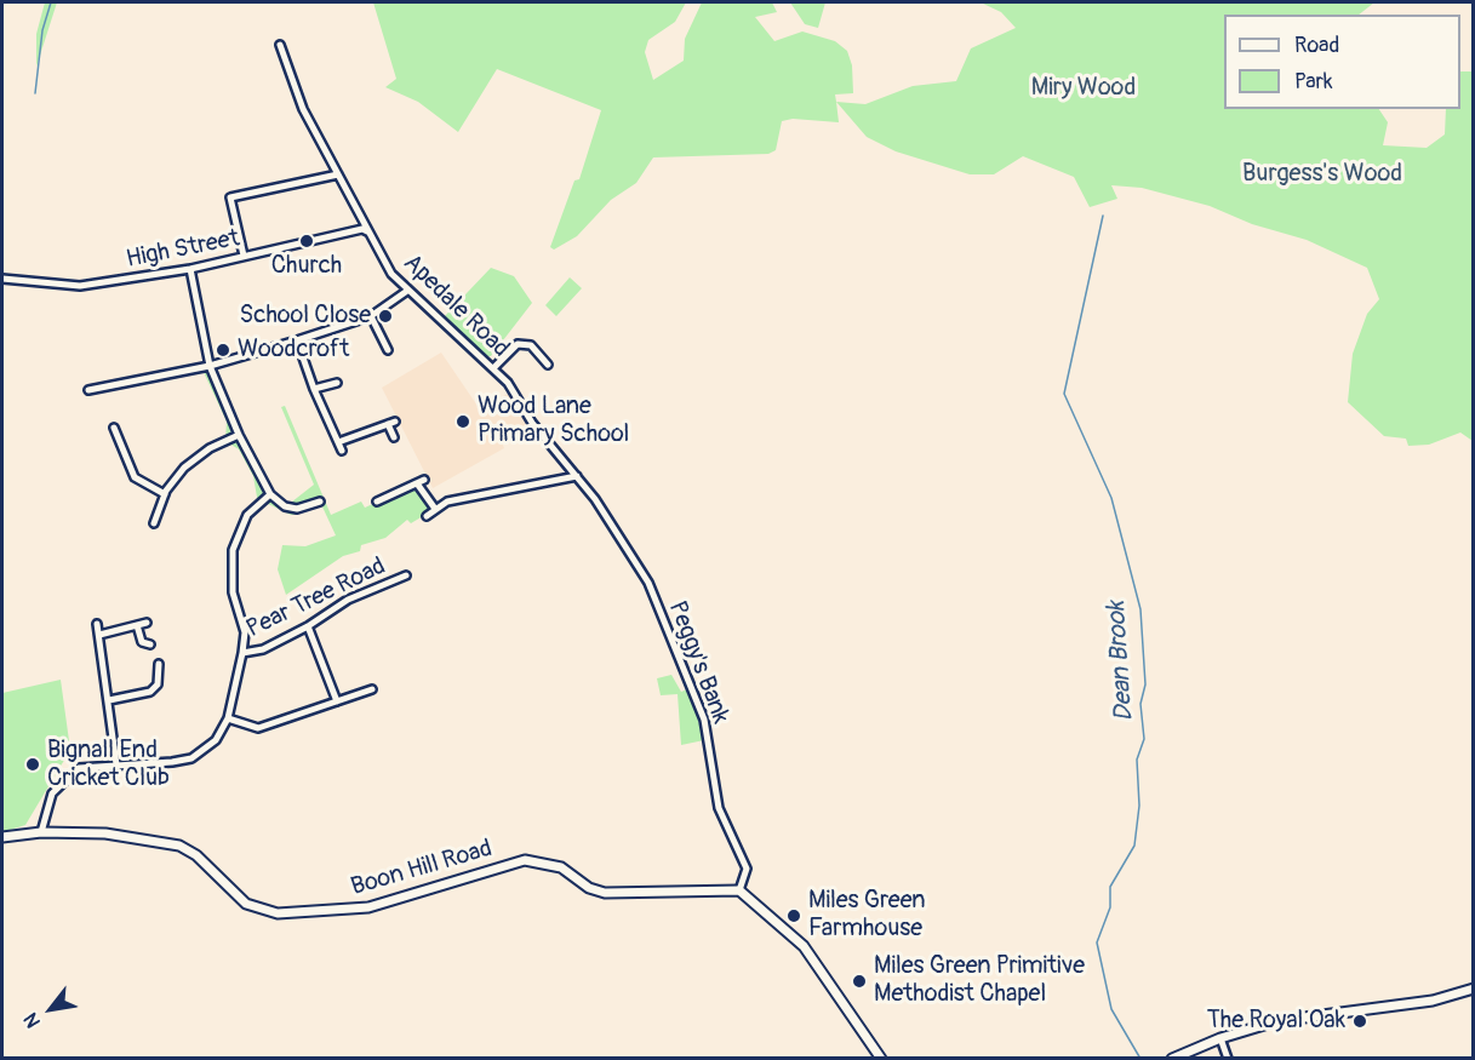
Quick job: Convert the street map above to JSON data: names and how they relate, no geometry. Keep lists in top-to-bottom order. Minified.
{"streets":{"street":["High Street","Apedale Road","Pear Tree Road","Peggy's Bank","Boon Hill Road"]},"crossings":[["High Street","Apedale Road"],["Apedale Road","Peggy's Bank"],["Peggy's Bank","Boon Hill Road"]],"water":["Dean Brook"],"parks":["Miry Wood","Burgess's Wood"],"places":["Church","School Close","Woodcroft","Wood Lane Primary School","Bignall End Cricket Club","Miles Green Farmhouse","Miles Green Primitive Methodist Chapel","The Royal Oak"],"legend":["Road","Park"],"north":"bottom left"}
